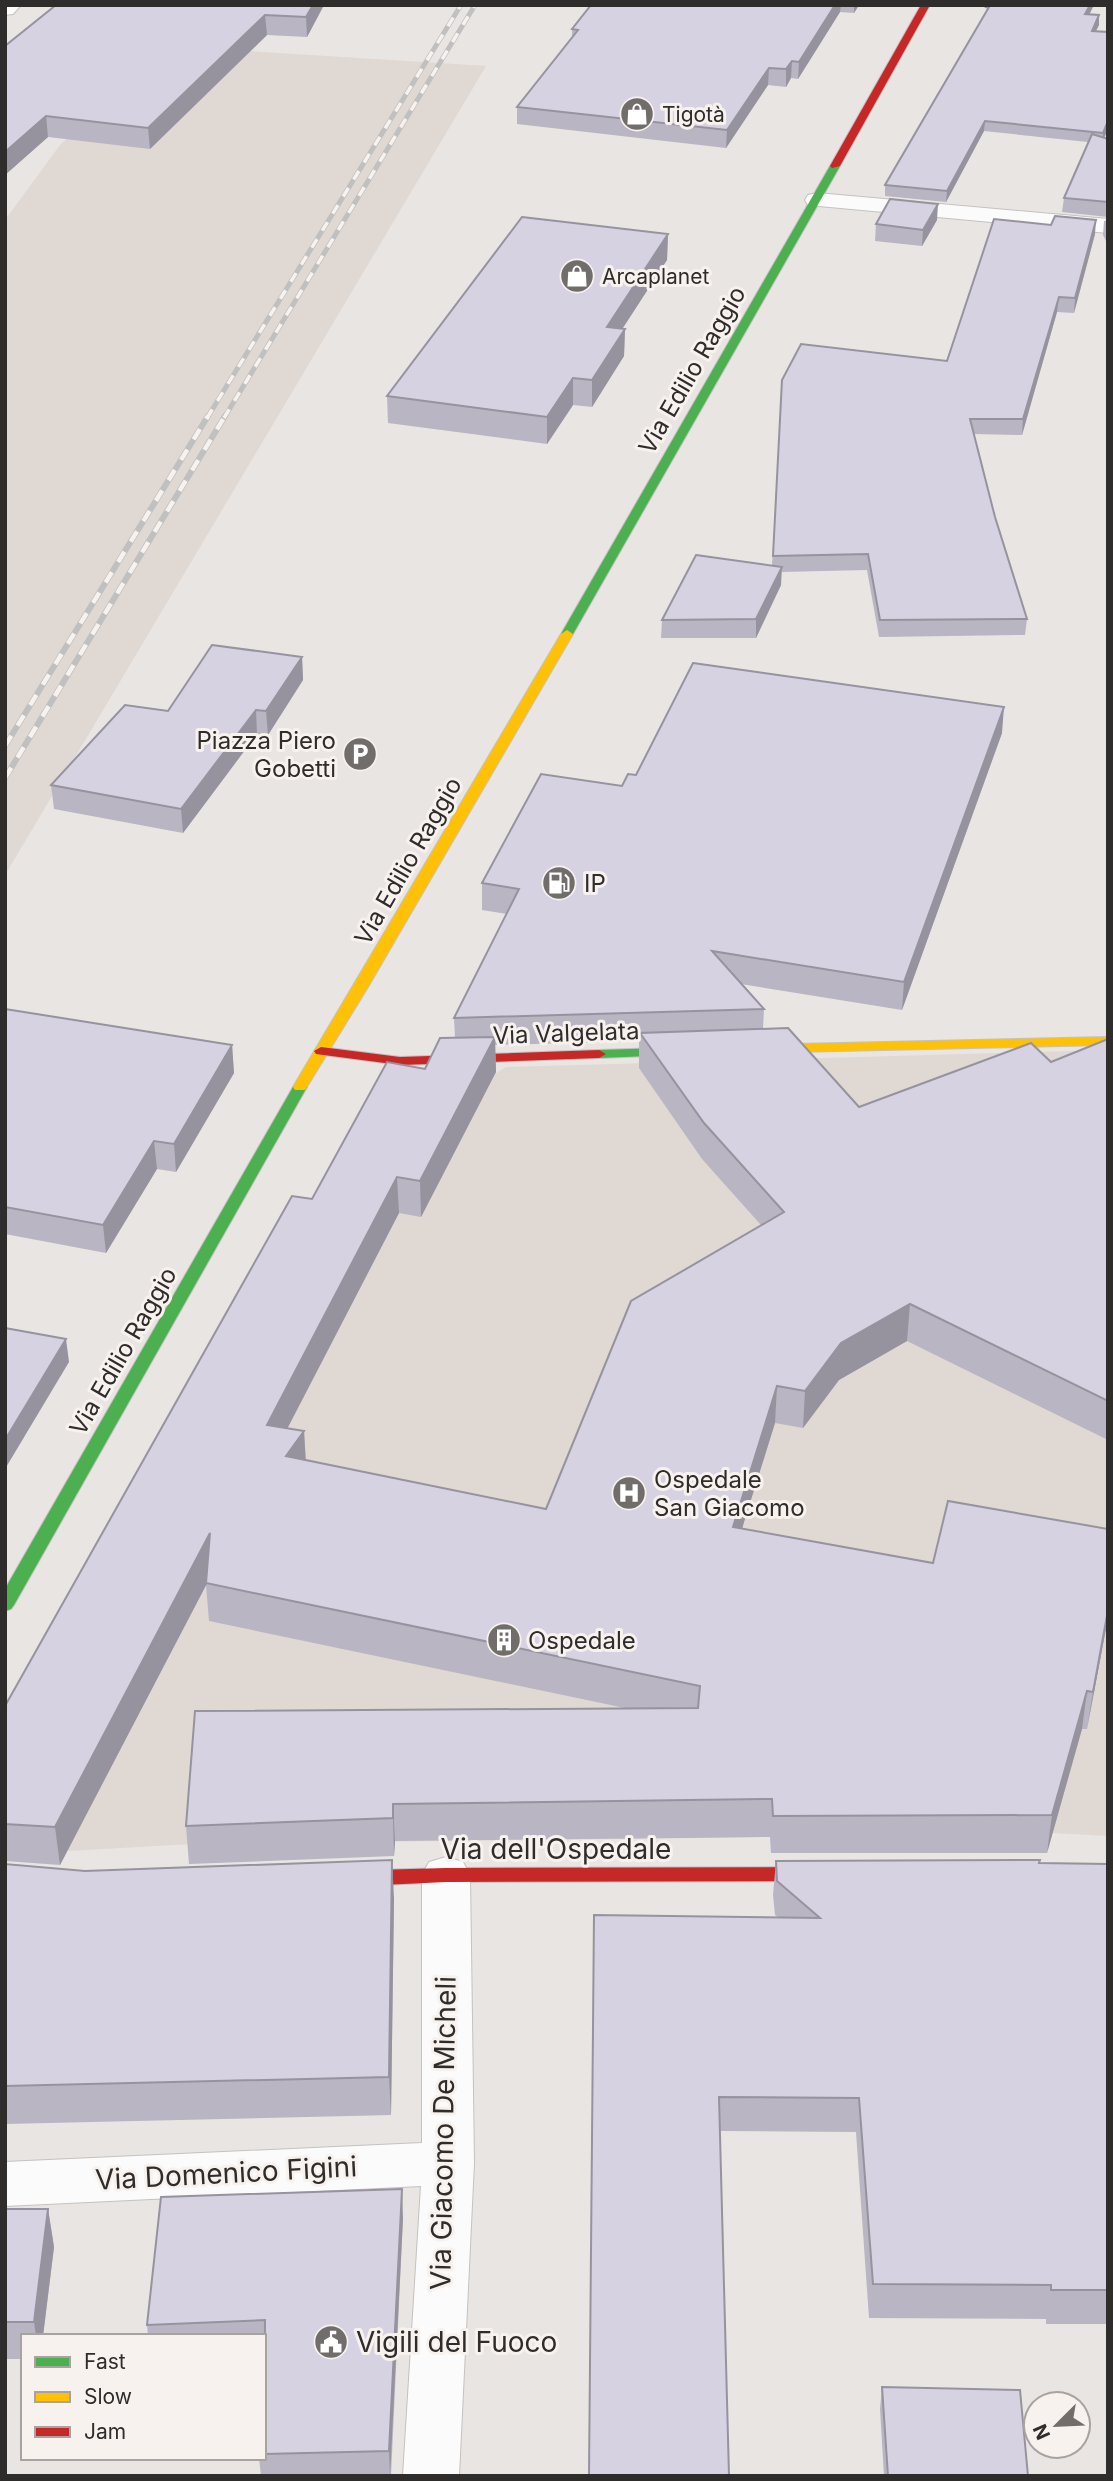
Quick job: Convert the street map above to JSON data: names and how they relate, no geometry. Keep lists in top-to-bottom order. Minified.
{"streets":{"main road":["Via Edilio Raggio","Via Valgelata","Via dell'Ospedale"],"street":["Via Giacomo De Micheli","Via Domenico Figini"]},"crossings":[["Via Edilio Raggio","Via Valgelata"],["Via dell'Ospedale","Via Giacomo De Micheli"],["Via Giacomo De Micheli","Via Domenico Figini"]],"places":{"shop":["Tigotà","Arcaplanet"],"parking":["Piazza Piero Gobetti"],"fuel station":["IP"],"hospital":["Ospedale San Giacomo"],"building":["Ospedale"],"public building":["Vigili del Fuoco"]},"legend":["Fast","Slow","Jam"],"north":"bottom left"}
